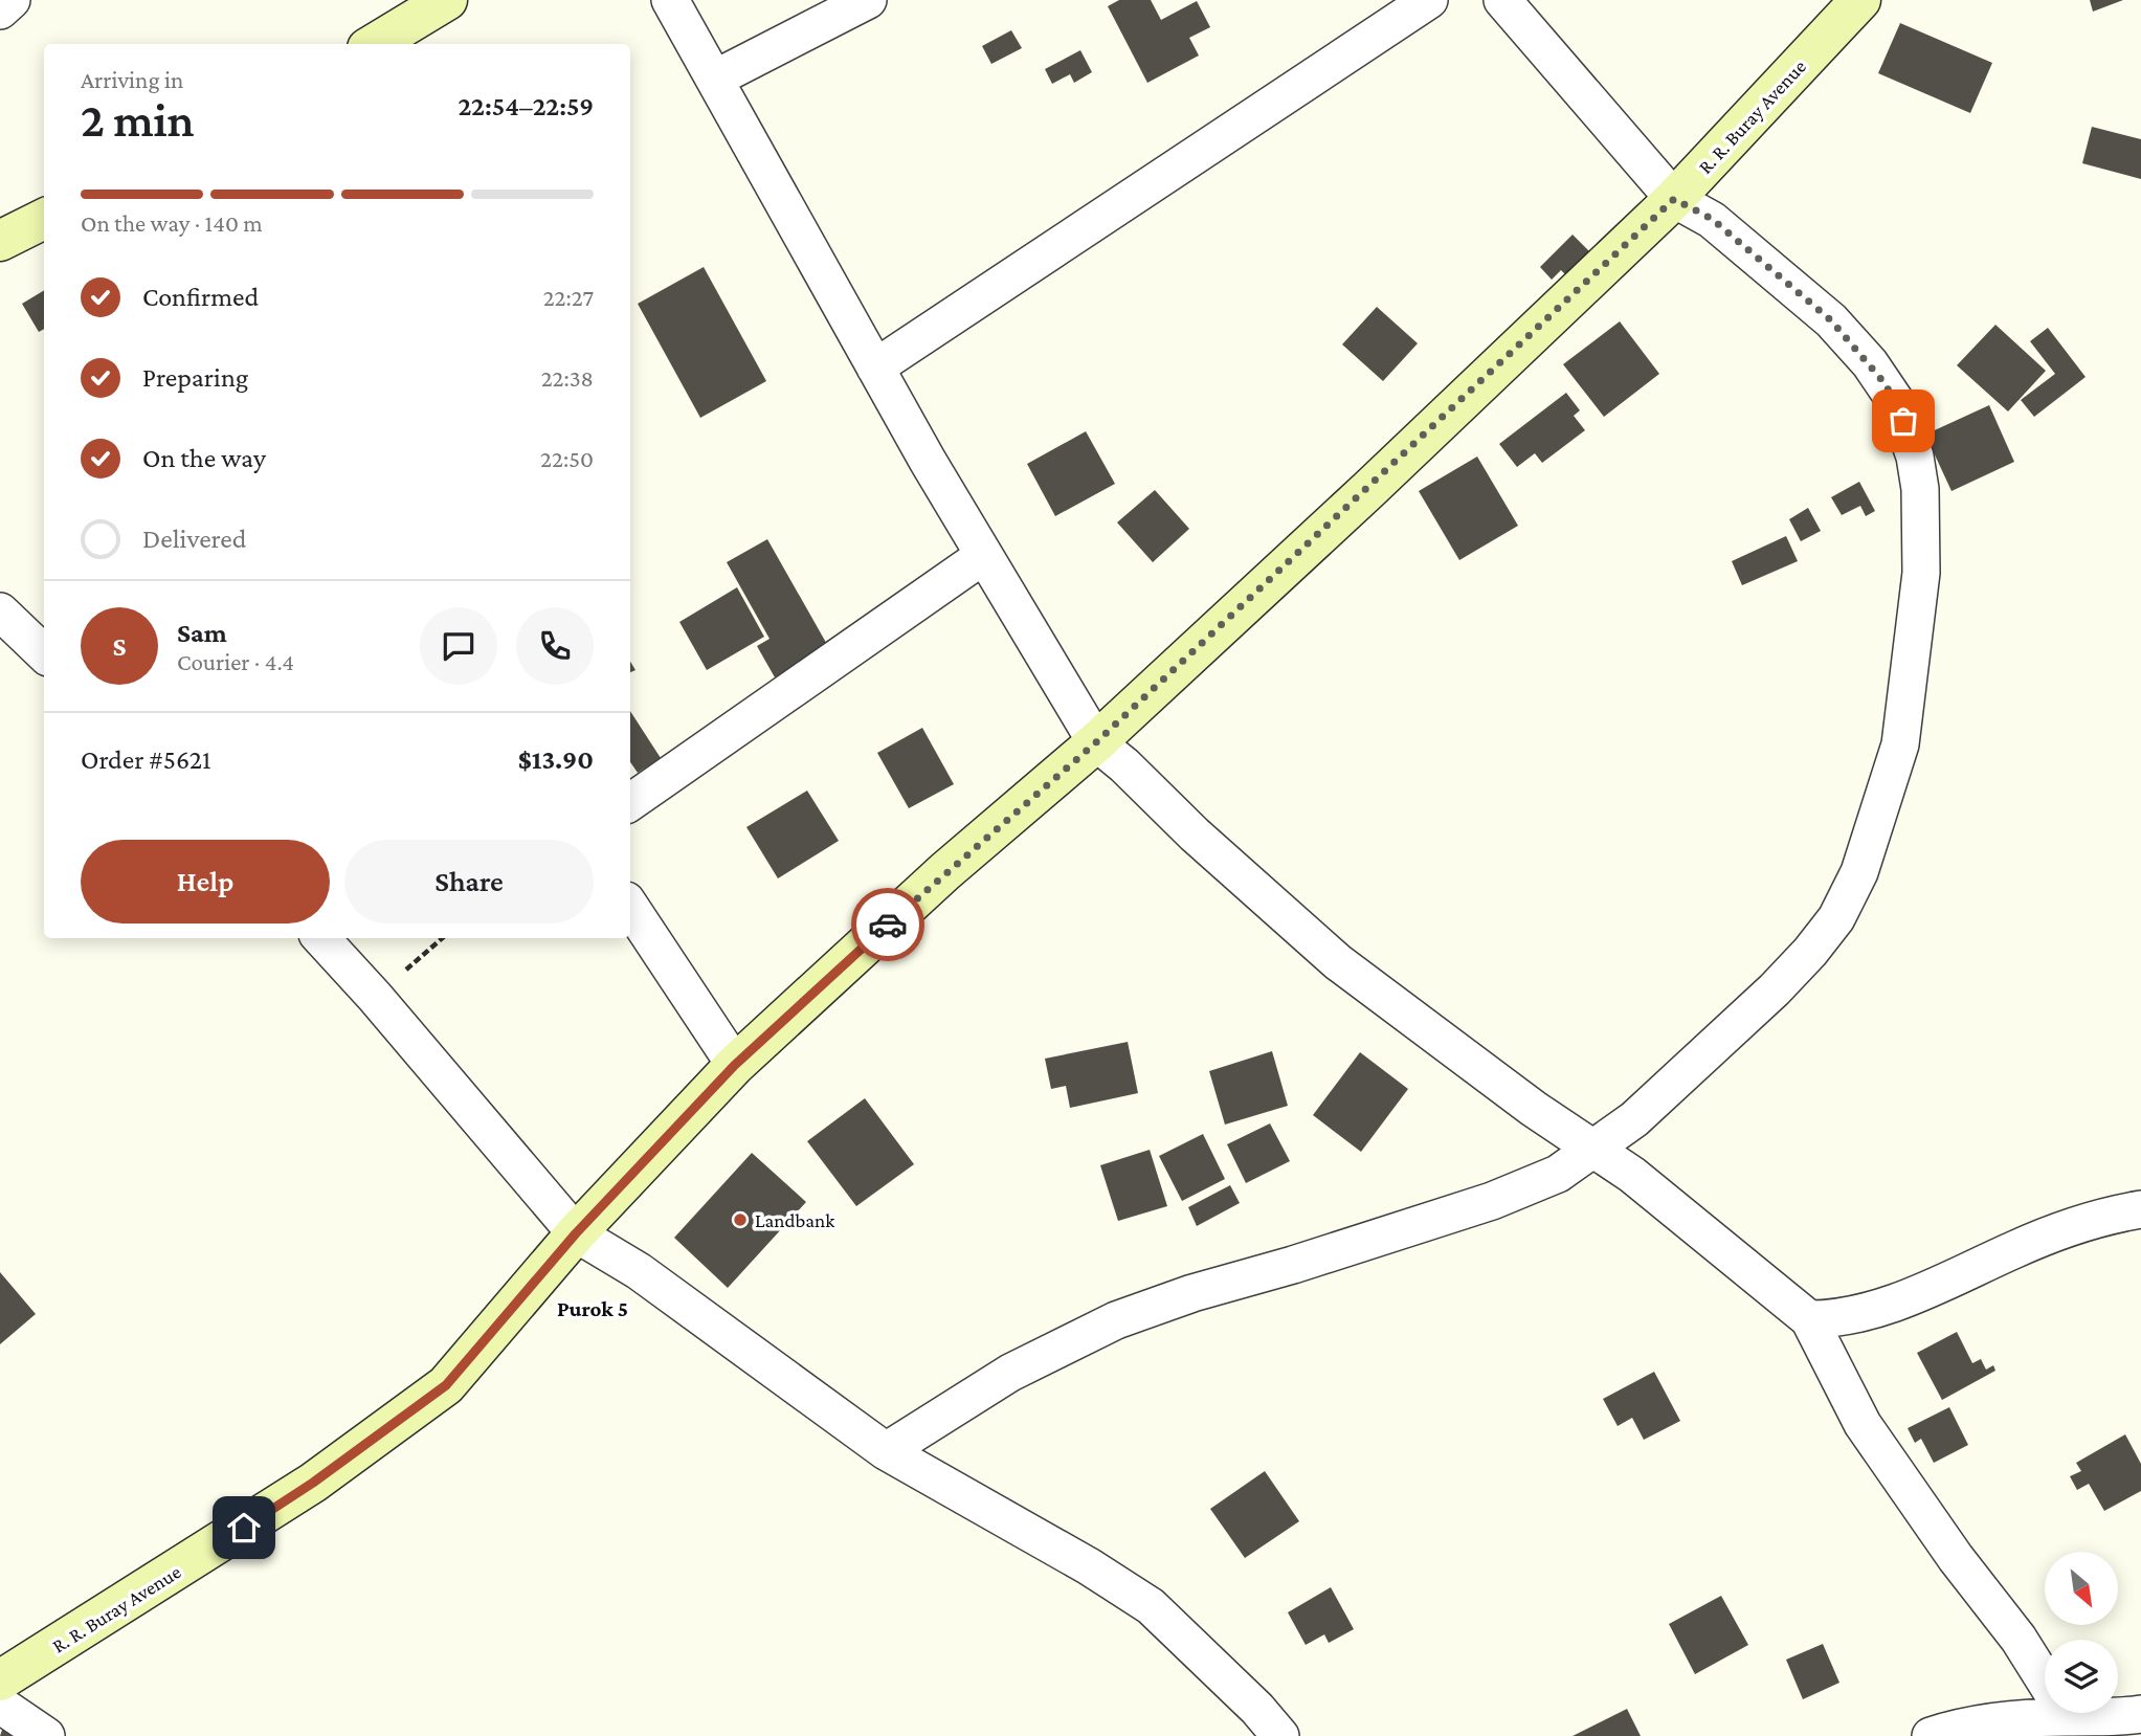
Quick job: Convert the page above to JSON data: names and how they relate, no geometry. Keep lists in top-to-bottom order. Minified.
{"streets":{"street":["R. R. Buray Avenue"]},"districts":["Purok 5"],"places":["Landbank"],"north":"bottom right","page":{"heading":["2 min","Arriving in","22:54–22:59"],"panel":["Sam","Courier · 4.4","Order #5621","$13.90"],"bar":"On the way · 140 m","list":[["Confirmed","22:27"],["Preparing","22:38"],["On the way","22:50"],"Delivered"],"round":"S","buttons":["Help","Share"]}}
